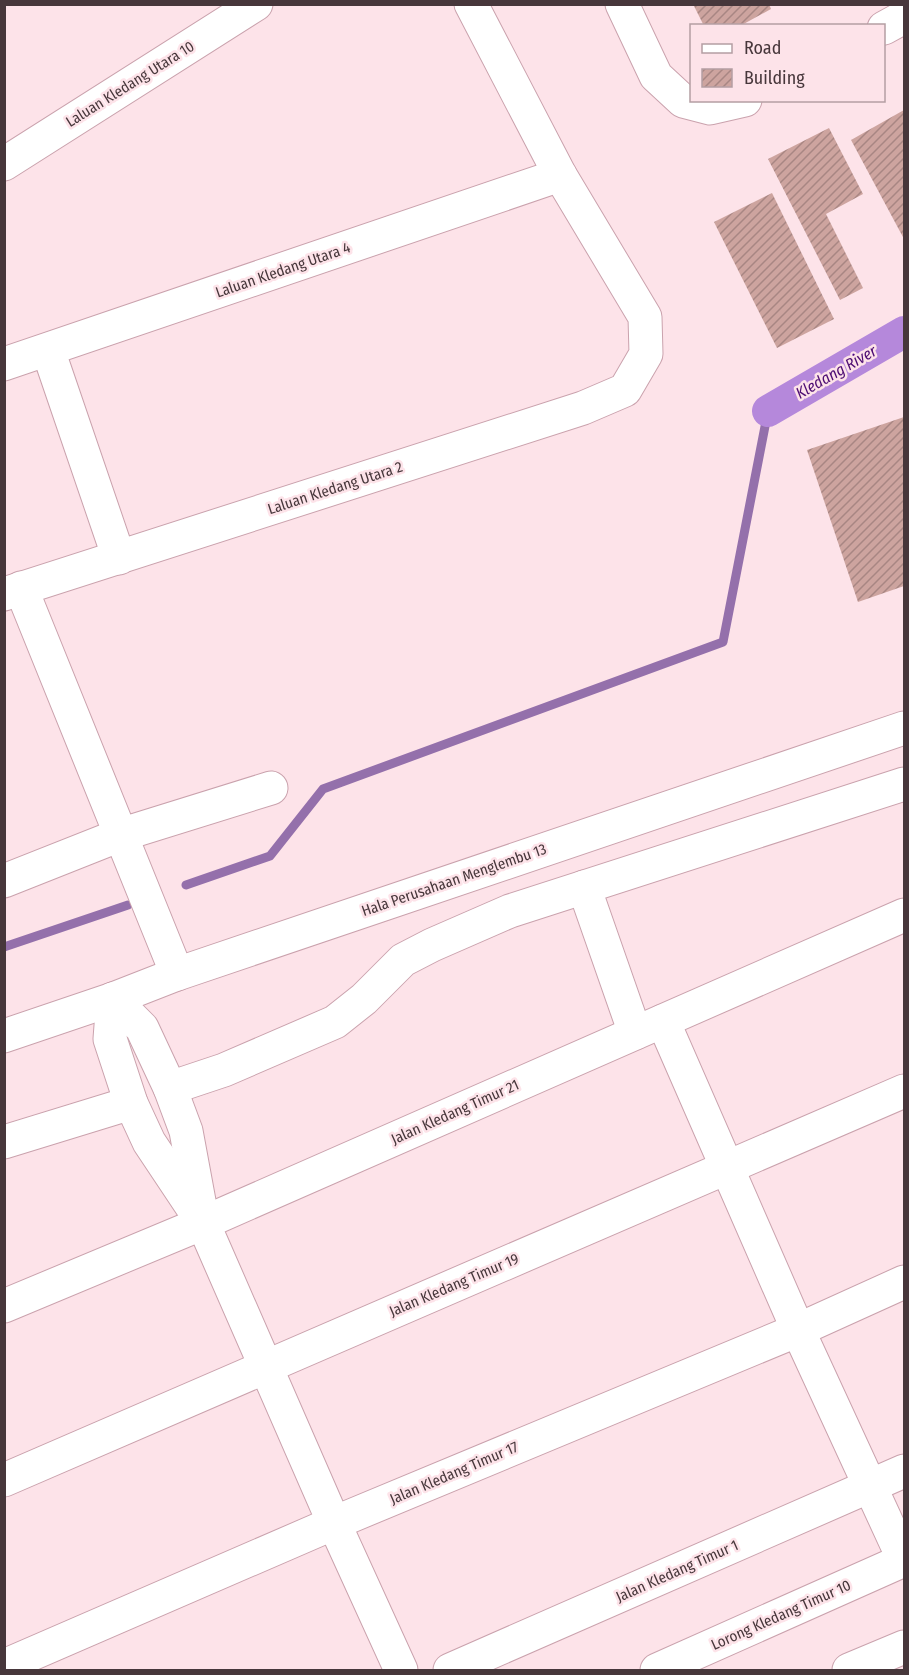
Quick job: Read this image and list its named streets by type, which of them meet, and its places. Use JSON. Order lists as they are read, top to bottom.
{
  "streets": {
    "street": [
      "Laluan Kledang Utara 10",
      "Laluan Kledang Utara 4",
      "Laluan Kledang Utara 2",
      "Hala Perusahaan Menglembu 13",
      "Jalan Kledang Timur 21",
      "Jalan Kledang Timur 19",
      "Jalan Kledang Timur 17",
      "Jalan Kledang Timur 1",
      "Lorong Kledang Timur 10"
    ]
  },
  "crossings": [
    ["Laluan Kledang Utara 4", "Laluan Kledang Utara 2"]
  ],
  "water": ["Kledang River"],
  "legend": ["Road", "Building"]
}
